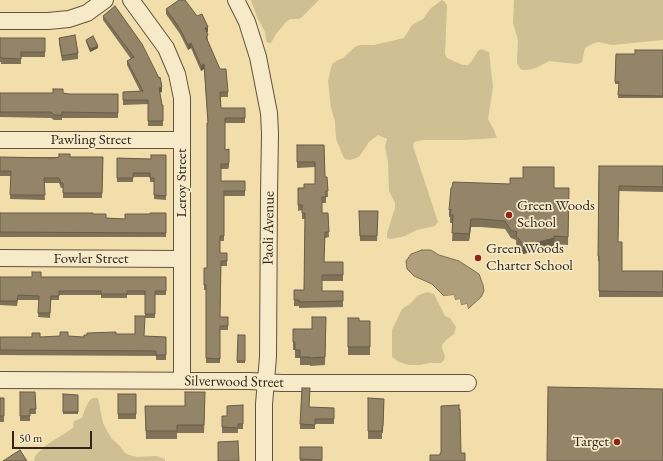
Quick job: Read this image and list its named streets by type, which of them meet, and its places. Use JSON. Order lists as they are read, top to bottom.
{
  "streets": {
    "street": [
      "Pawling Street",
      "Leroy Street",
      "Paoli Avenue",
      "Fowler Street",
      "Silverwood Street"
    ]
  },
  "crossings": [
    ["Pawling Street", "Leroy Street"],
    ["Leroy Street", "Fowler Street"],
    ["Leroy Street", "Silverwood Street"],
    ["Paoli Avenue", "Silverwood Street"]
  ],
  "places": ["Green Woods School", "Green Woods Charter School", "Target"],
  "scale_bar": "50 m"
}
